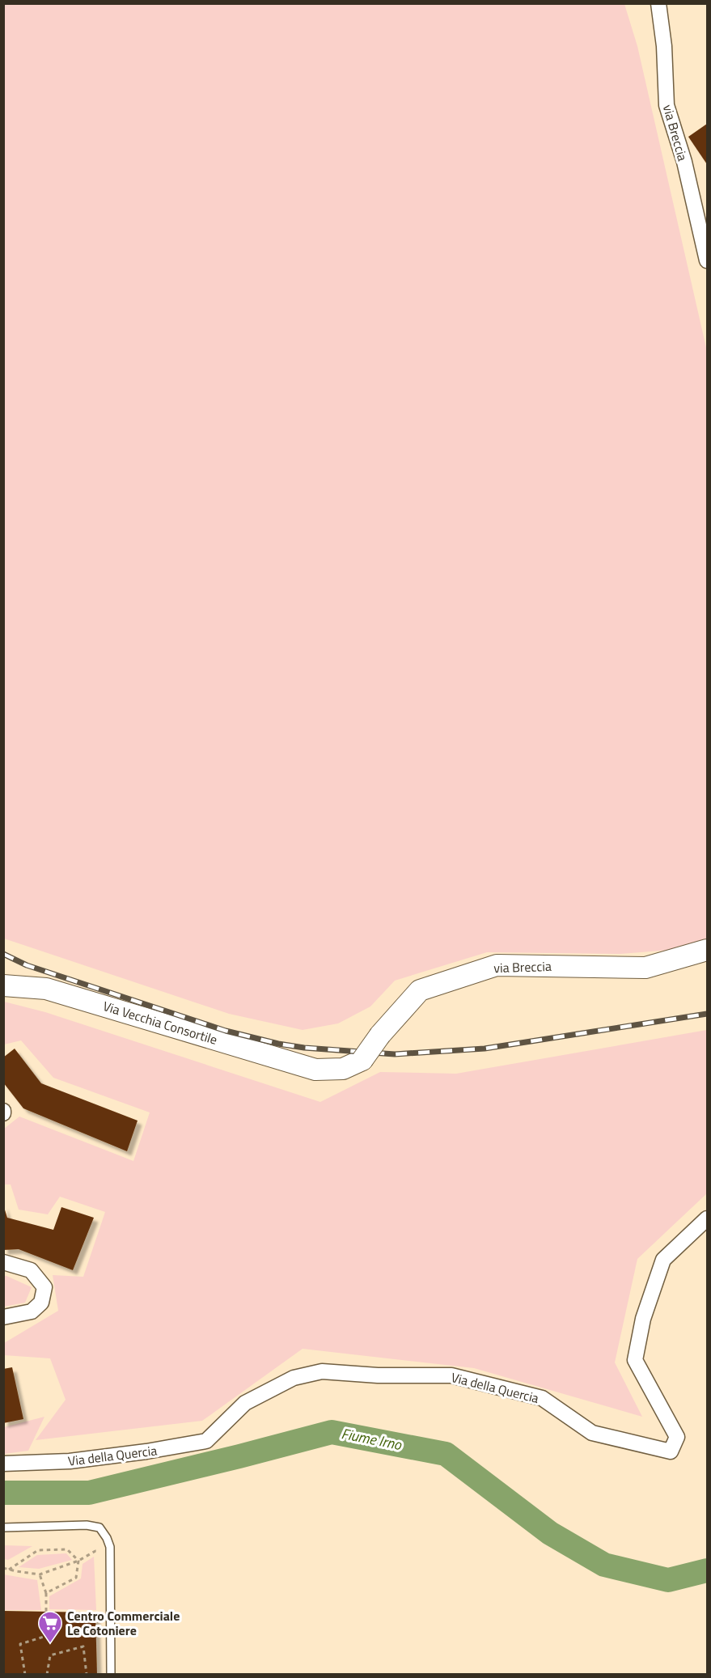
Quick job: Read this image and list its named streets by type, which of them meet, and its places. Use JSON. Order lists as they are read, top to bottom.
{
  "streets": {
    "street": ["via Breccia", "Via Vecchia Consortile", "Via della Quercia"]
  },
  "crossings": [
    ["via Breccia", "Via Vecchia Consortile"]
  ],
  "water": ["Fiume Irno"],
  "places": {
    "supermarket": ["Centro Commerciale Le Cotoniere"]
  }
}
